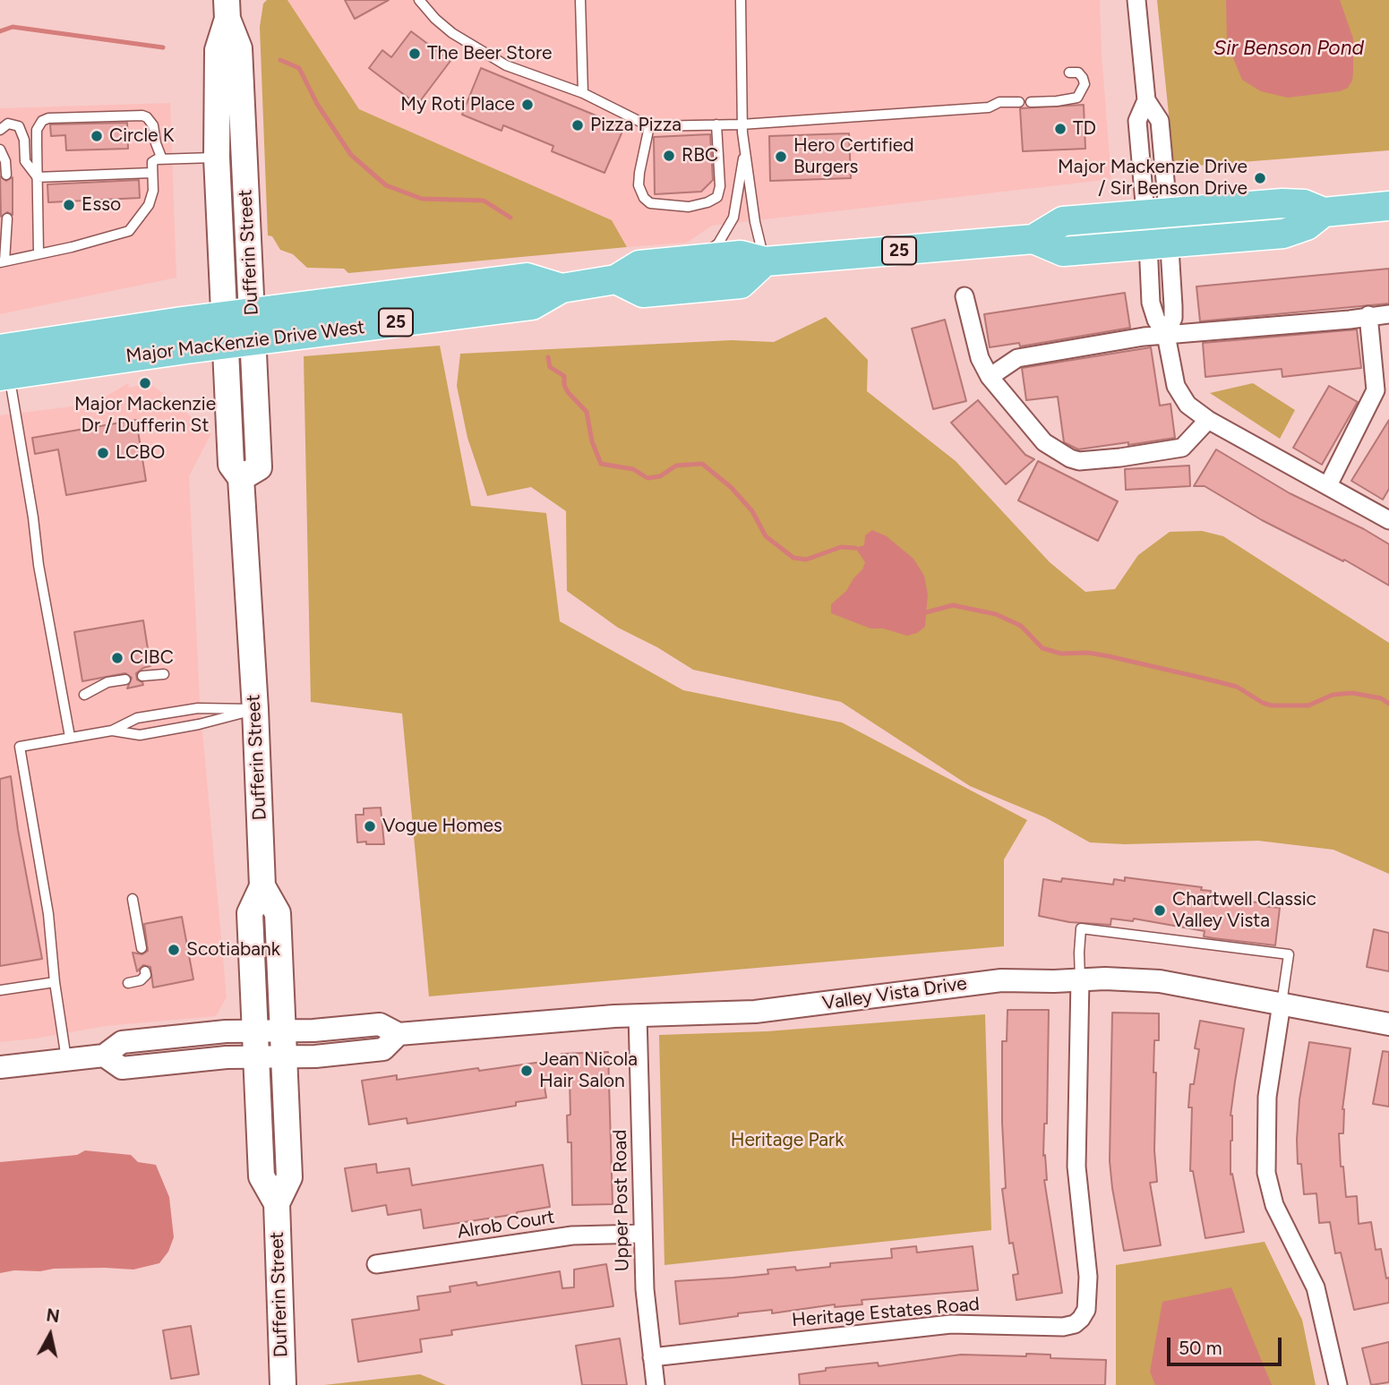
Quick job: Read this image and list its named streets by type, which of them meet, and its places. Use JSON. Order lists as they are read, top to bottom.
{
  "streets": {
    "main road": ["25", "Dufferin Street", "Major MacKenzie Drive West"],
    "street": [
      "Valley Vista Drive",
      "Upper Post Road",
      "Alrob Court",
      "Heritage Estates Road"
    ]
  },
  "crossings": [
    ["Dufferin Street", "Major MacKenzie Drive West"],
    ["Dufferin Street", "Valley Vista Drive"],
    ["Valley Vista Drive", "Upper Post Road"],
    ["Valley Vista Drive", "Heritage Estates Road"],
    ["Upper Post Road", "Alrob Court"],
    ["Upper Post Road", "Heritage Estates Road"]
  ],
  "water": ["Sir Benson Pond"],
  "parks": ["Heritage Park"],
  "places": [
    "The Beer Store",
    "My Roti Place",
    "Pizza Pizza",
    "TD",
    "Circle K",
    "RBC",
    "Hero Certified Burgers",
    "Major Mackenzie Drive / Sir Benson Drive",
    "Esso",
    "Major Mackenzie Dr / Dufferin St",
    "LCBO",
    "CIBC",
    "Vogue Homes",
    "Chartwell Classic Valley Vista",
    "Scotiabank",
    "Jean Nicola Hair Salon"
  ],
  "scale_bar": "50 m",
  "north": "top"
}
